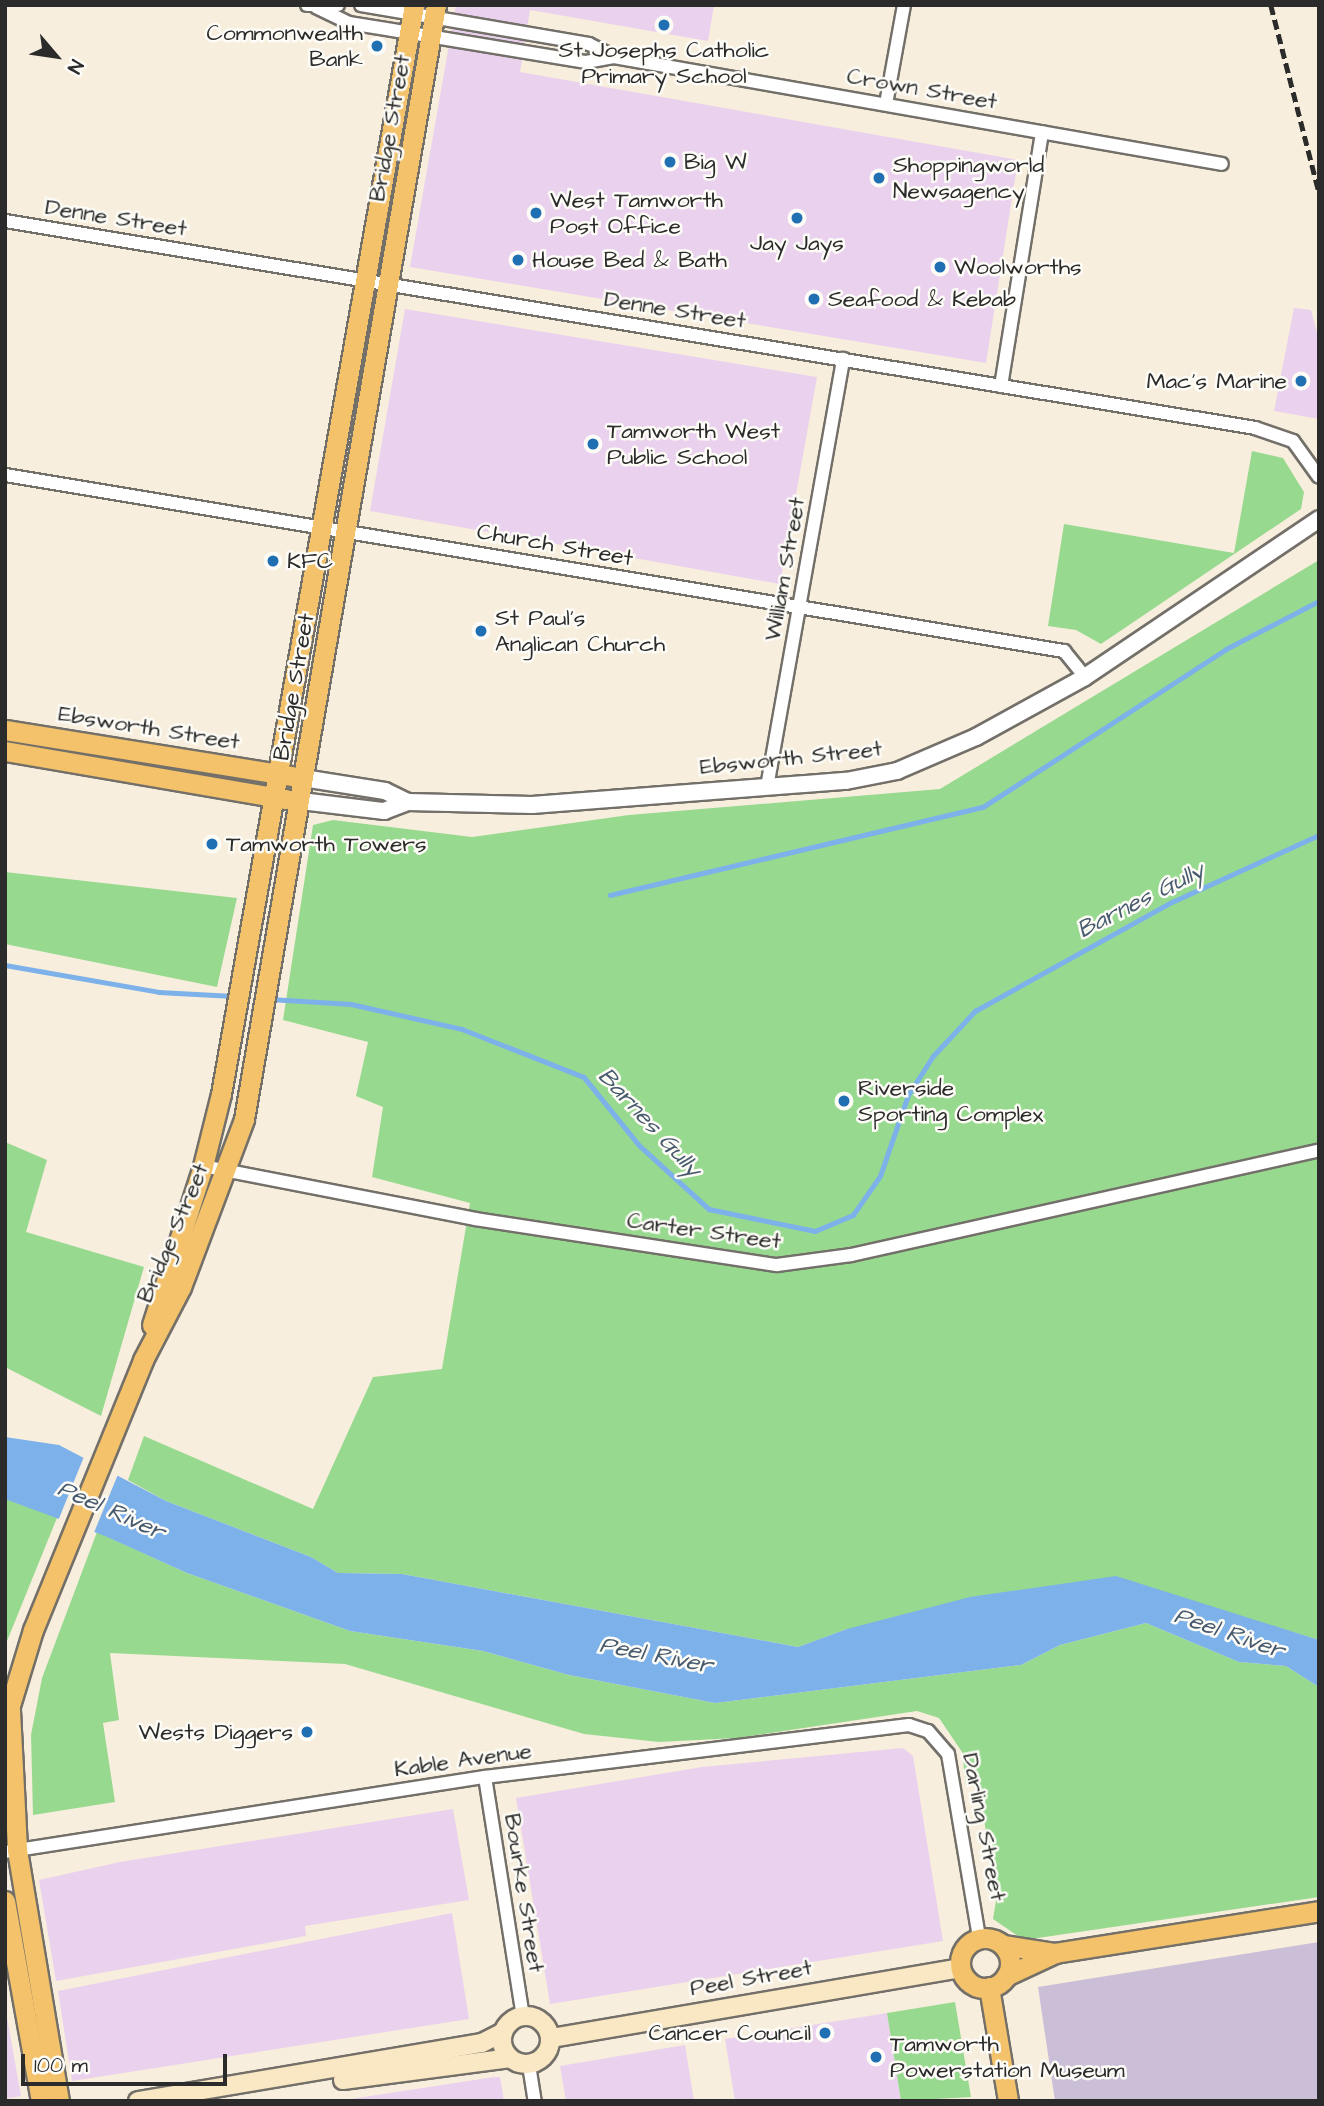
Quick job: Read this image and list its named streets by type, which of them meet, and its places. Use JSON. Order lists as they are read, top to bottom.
{
  "streets": {
    "main road": ["Bridge Street", "Ebsworth Street", "Peel Street"],
    "street": [
      "Crown Street",
      "Denne Street",
      "Church Street",
      "William Street",
      "Carter Street",
      "Kable Avenue",
      "Darling Street",
      "Bourke Street"
    ]
  },
  "crossings": [
    ["Crown Street", "Bridge Street"],
    ["Bridge Street", "Denne Street"],
    ["Bridge Street", "Church Street"],
    ["Bridge Street", "Ebsworth Street"],
    ["Bridge Street", "Carter Street"],
    ["Bridge Street", "Kable Avenue"],
    ["Denne Street", "William Street"],
    ["Church Street", "William Street"],
    ["Church Street", "Ebsworth Street"],
    ["William Street", "Ebsworth Street"],
    ["Kable Avenue", "Darling Street"],
    ["Kable Avenue", "Bourke Street"],
    ["Darling Street", "Peel Street"],
    ["Bourke Street", "Peel Street"]
  ],
  "water": ["Barnes Gully", "Peel River"],
  "places": [
    "St Josephs Catholic Primary School",
    "Commonwealth Bank",
    "Big W",
    "Shoppingworld Newsagency",
    "West Tamworth Post Office",
    "Jay Jays",
    "House Bed & Bath",
    "Woolworths",
    "Seafood & Kebab",
    "Mac's Marine",
    "Tamworth West Public School",
    "KFC",
    "St Paul's Anglican Church",
    "Tamworth Towers",
    "Riverside Sporting Complex",
    "Wests Diggers",
    "Cancer Council",
    "Tamworth Powerstation Museum"
  ],
  "scale_bar": "100 m",
  "north": "bottom right"
}
